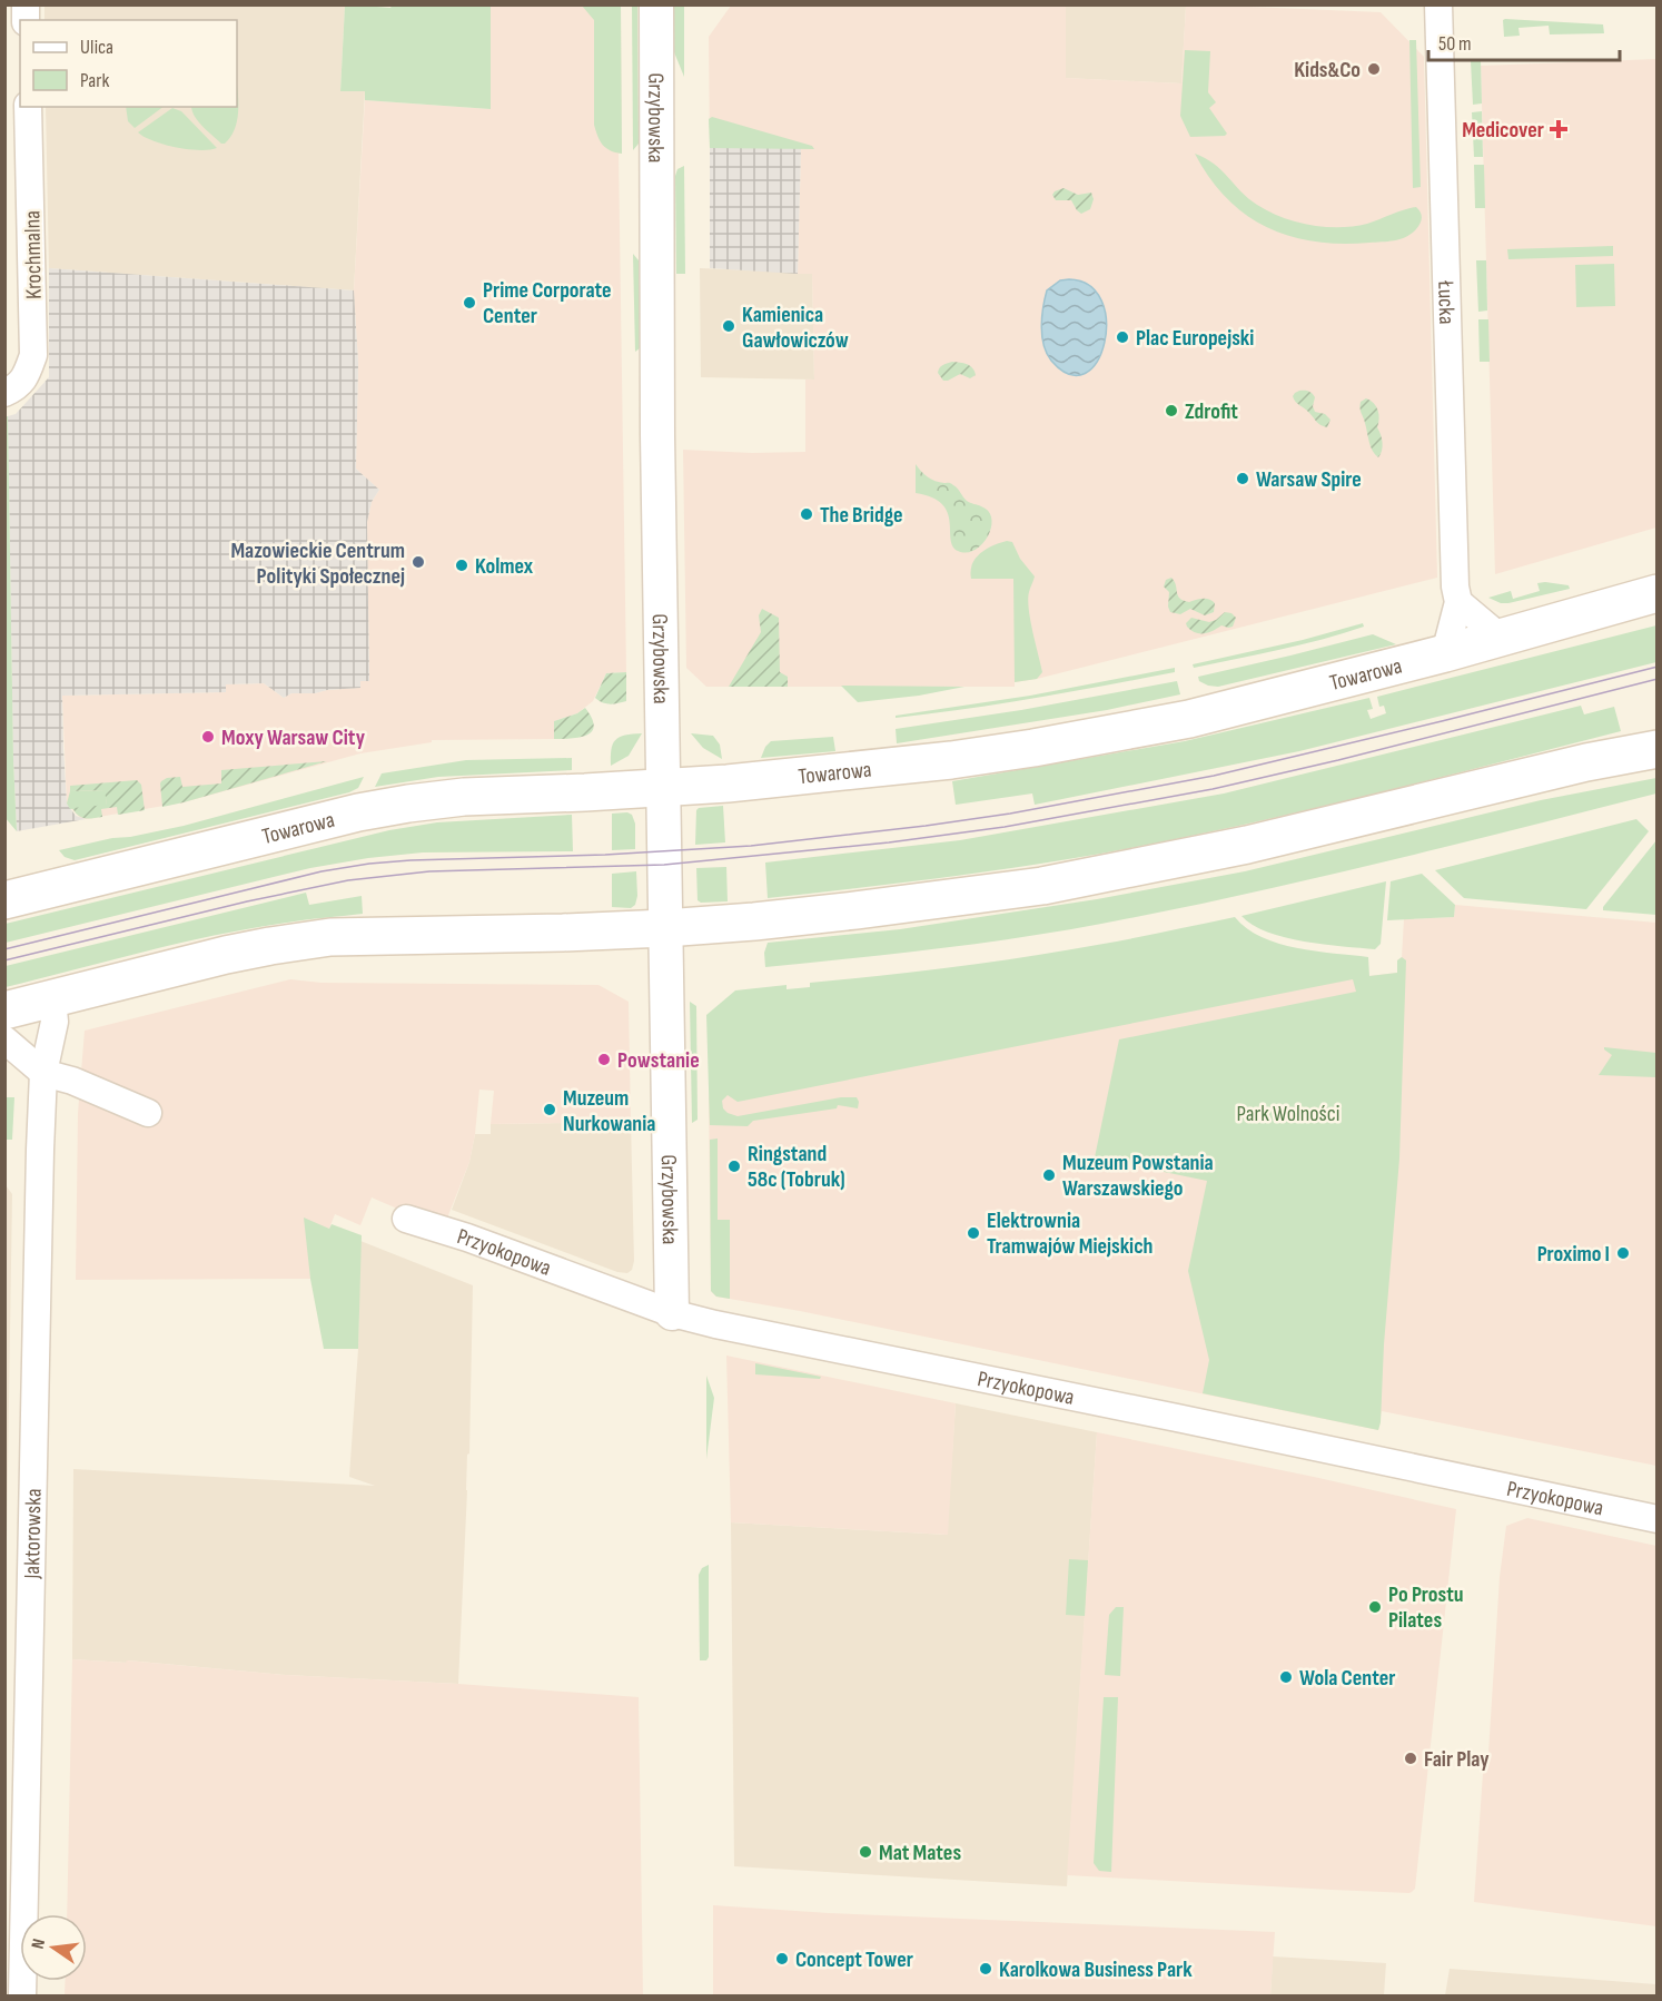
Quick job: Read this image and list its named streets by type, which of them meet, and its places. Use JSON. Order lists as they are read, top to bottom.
{
  "streets": {
    "main road": ["Towarowa"],
    "street": [
      "Grzybowska",
      "Krochmalna",
      "Łucka",
      "Przyokopowa",
      "Jaktorowska"
    ]
  },
  "crossings": [
    ["Grzybowska", "Towarowa"],
    ["Grzybowska", "Przyokopowa"],
    ["Łucka", "Towarowa"]
  ],
  "parks": ["Park Wolności"],
  "places": {
    "other": [
      "Kids&Co",
      "Prime Corporate Center",
      "Kamienica Gawłowiczów",
      "Plac Europejski",
      "Zdrofit",
      "Warsaw Spire",
      "The Bridge",
      "Mazowieckie Centrum Polityki Społecznej",
      "Kolmex",
      "Moxy Warsaw City",
      "Powstanie",
      "Muzeum Nurkowania",
      "Ringstand 58c (Tobruk)",
      "Muzeum Powstania Warszawskiego",
      "Elektrownia Tramwajów Miejskich",
      "Proximo I",
      "Po Prostu Pilates",
      "Wola Center",
      "Fair Play",
      "Mat Mates",
      "Concept Tower",
      "Karolkowa Business Park"
    ],
    "health": ["Medicover"]
  },
  "legend": ["Ulica", "Park"],
  "scale_bar": "50 m",
  "north": "left"
}
